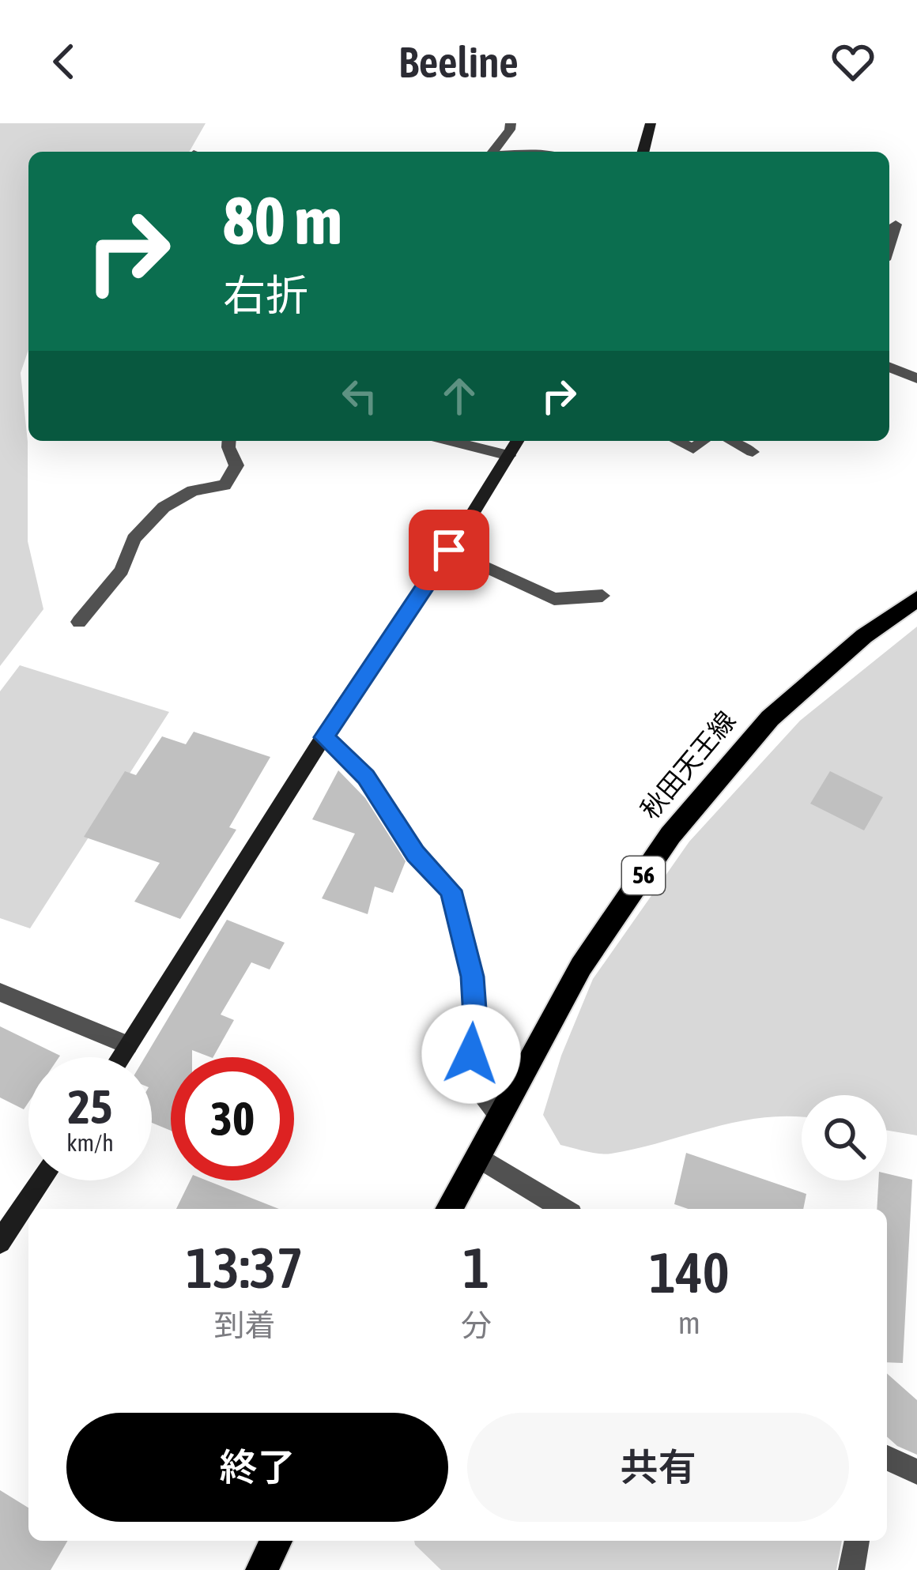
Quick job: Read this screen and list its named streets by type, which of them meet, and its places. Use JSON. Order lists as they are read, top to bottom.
{
  "streets": {
    "main road": ["秋田天王線", "56"]
  },
  "page": {
    "header": "Beeline",
    "turn": ["80 m", "右折"],
    "speed": "25 km/h",
    "limit": "30",
    "eta": [
      "13:37",
      "到着",
      "1",
      "分",
      "140",
      "m"
    ],
    "buttons": ["終了", "共有"]
  }
}
